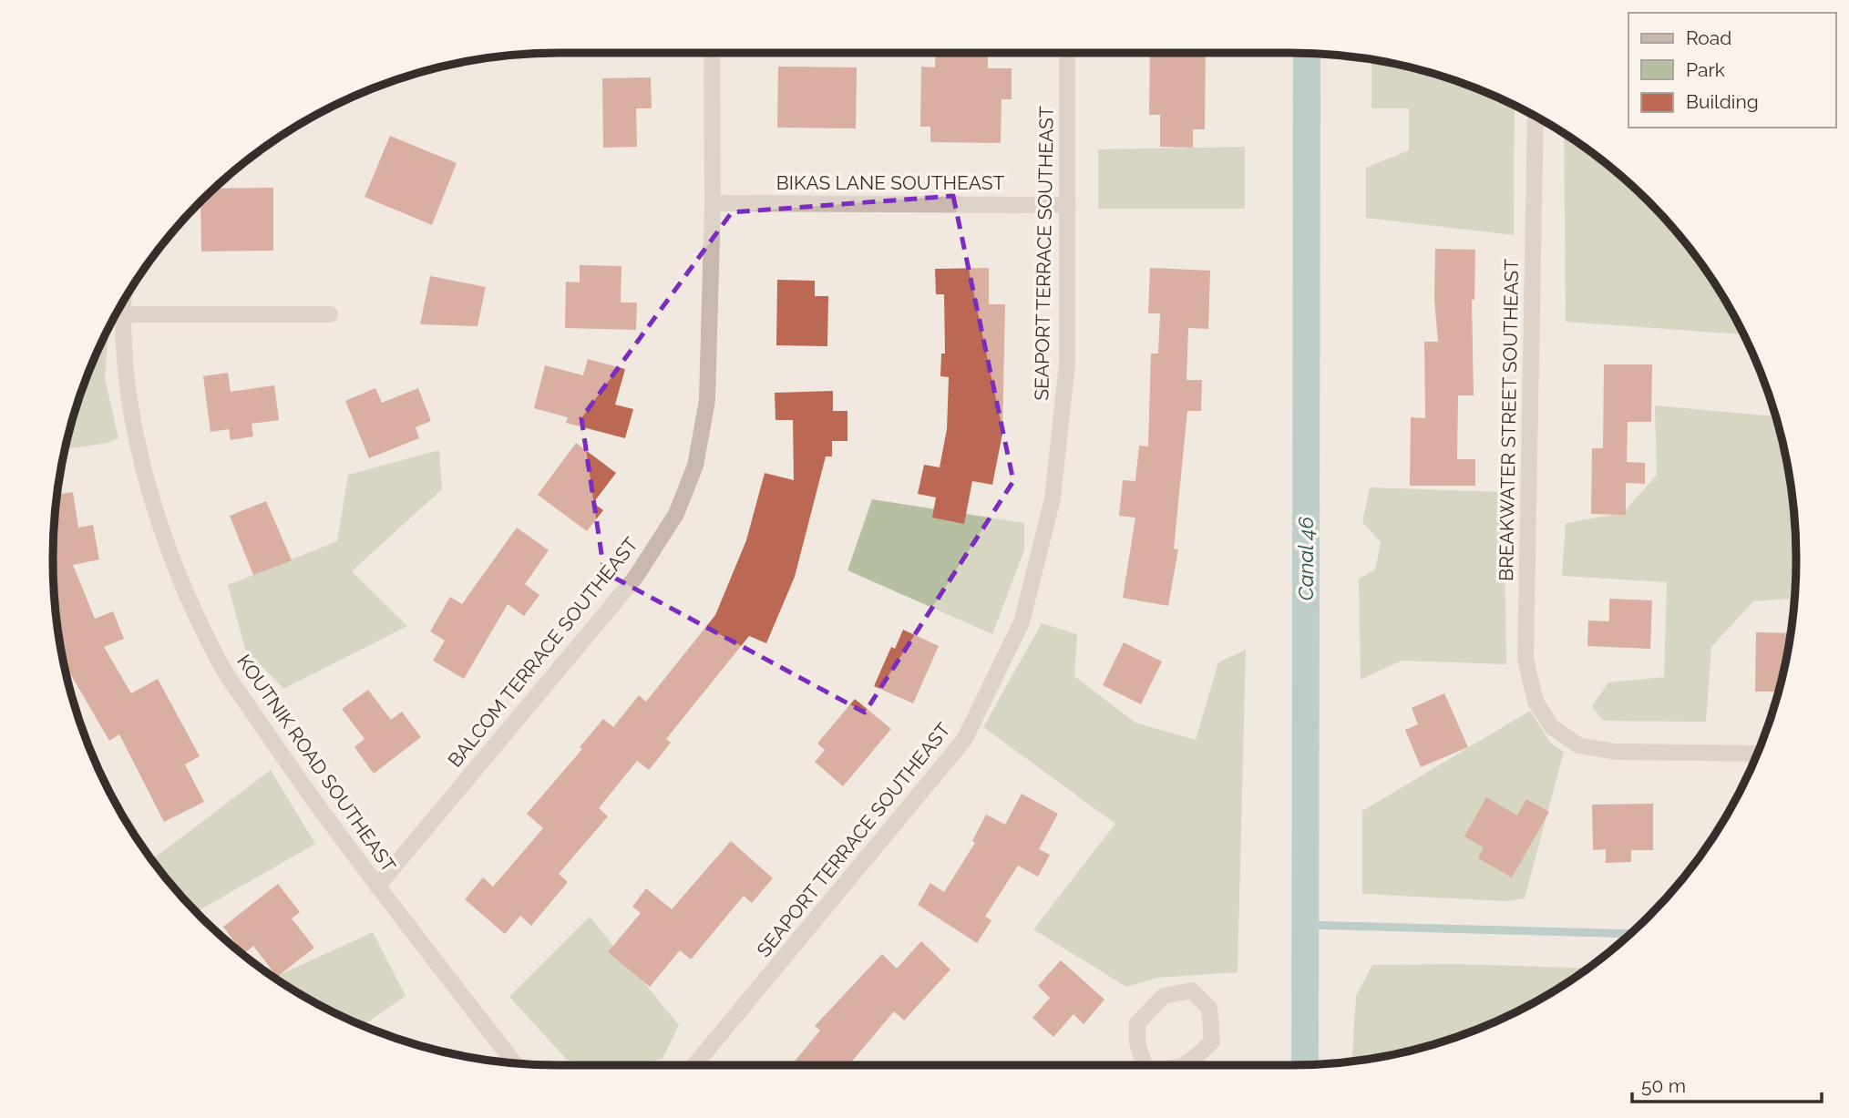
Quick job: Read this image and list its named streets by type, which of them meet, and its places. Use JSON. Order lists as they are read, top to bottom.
{
  "streets": {
    "street": [
      "BIKAS LANE SOUTHEAST",
      "SEAPORT TERRACE SOUTHEAST",
      "BREAKWATER STREET SOUTHEAST",
      "BALCOM TERRACE SOUTHEAST",
      "KOUTNIK ROAD SOUTHEAST"
    ]
  },
  "crossings": [
    ["BIKAS LANE SOUTHEAST", "SEAPORT TERRACE SOUTHEAST"],
    ["BIKAS LANE SOUTHEAST", "BALCOM TERRACE SOUTHEAST"],
    ["BALCOM TERRACE SOUTHEAST", "KOUTNIK ROAD SOUTHEAST"]
  ],
  "water": ["Canal 46"],
  "legend": ["Road", "Park", "Building"],
  "scale_bar": "50 m"
}
